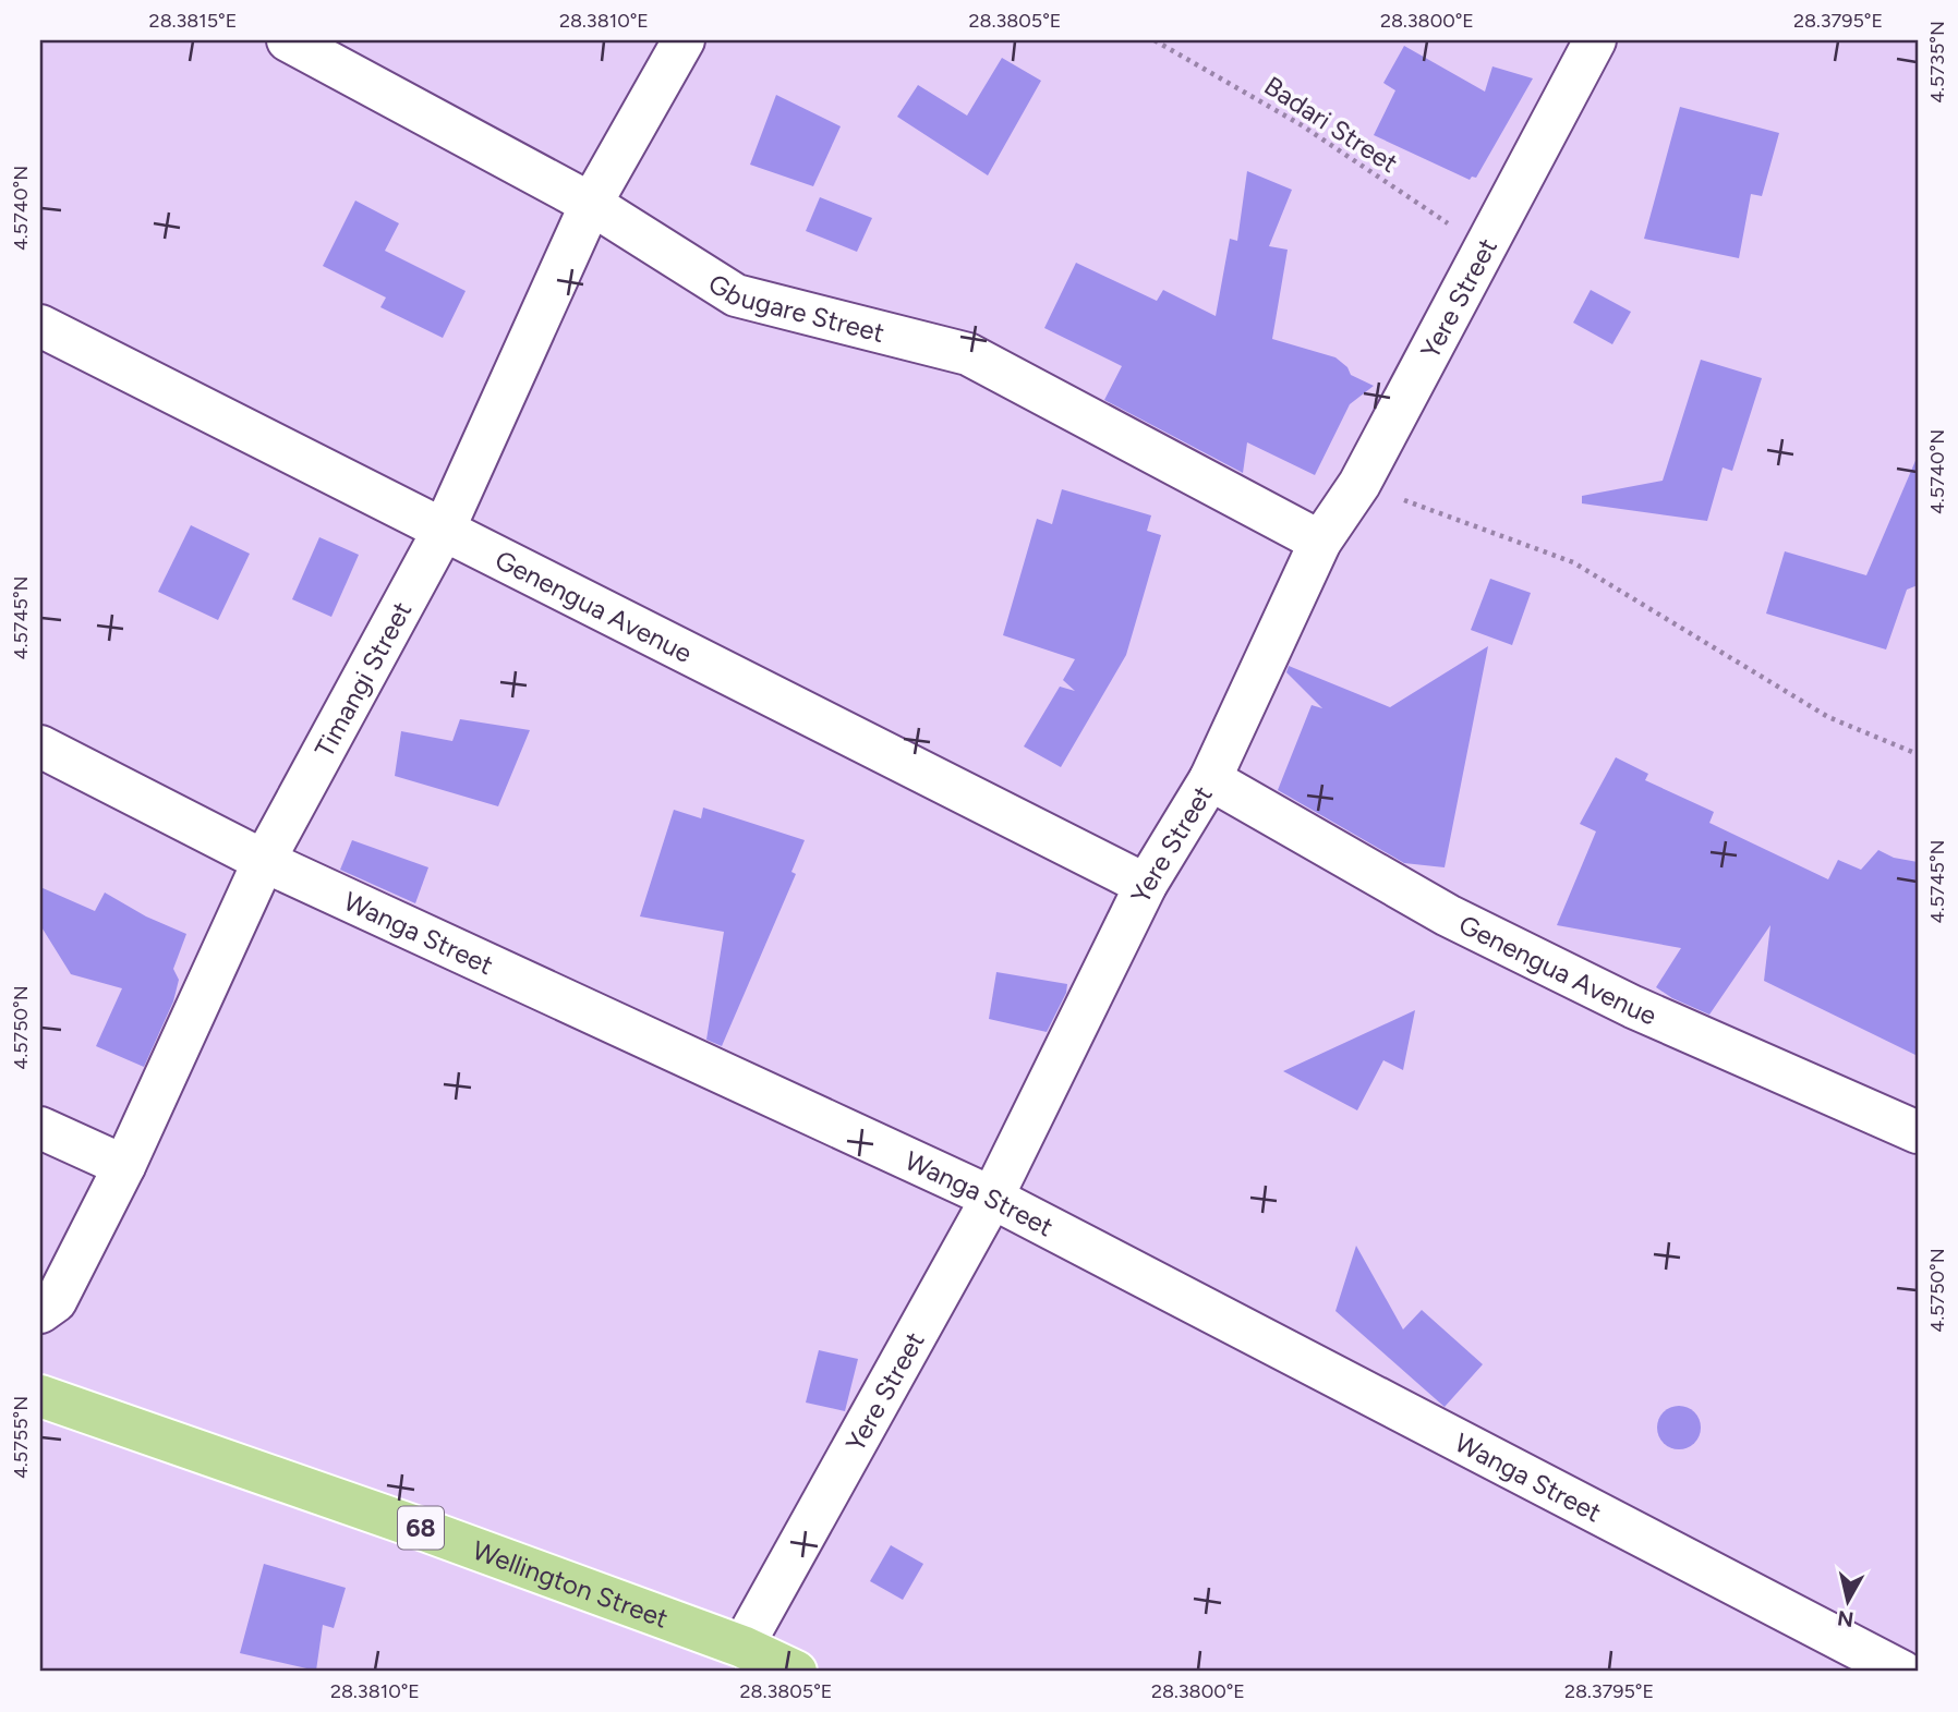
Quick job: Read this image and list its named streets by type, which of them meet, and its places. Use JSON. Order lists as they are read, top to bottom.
{
  "streets": {
    "main road": ["68", "Wellington Street"],
    "street": [
      "Yere Street",
      "Gbugare Street",
      "Genengua Avenue",
      "Timangi Street",
      "Wanga Street"
    ],
    "path": ["Badari Street"]
  },
  "crossings": [
    ["Badari Street", "Yere Street"],
    ["Yere Street", "Gbugare Street"],
    ["Yere Street", "Genengua Avenue"],
    ["Yere Street", "Wanga Street"],
    ["Yere Street", "Wellington Street"],
    ["Gbugare Street", "Timangi Street"],
    ["Genengua Avenue", "Timangi Street"],
    ["Timangi Street", "Wanga Street"]
  ],
  "north": "bottom",
  "coordinates": [
    "28.3815°E",
    "28.3810°E",
    "28.3805°E",
    "28.3800°E",
    "28.3795°E",
    "4.5735°N",
    "4.5740°N",
    "4.5745°N",
    "4.5750°N",
    "4.5755°N"
  ]
}
